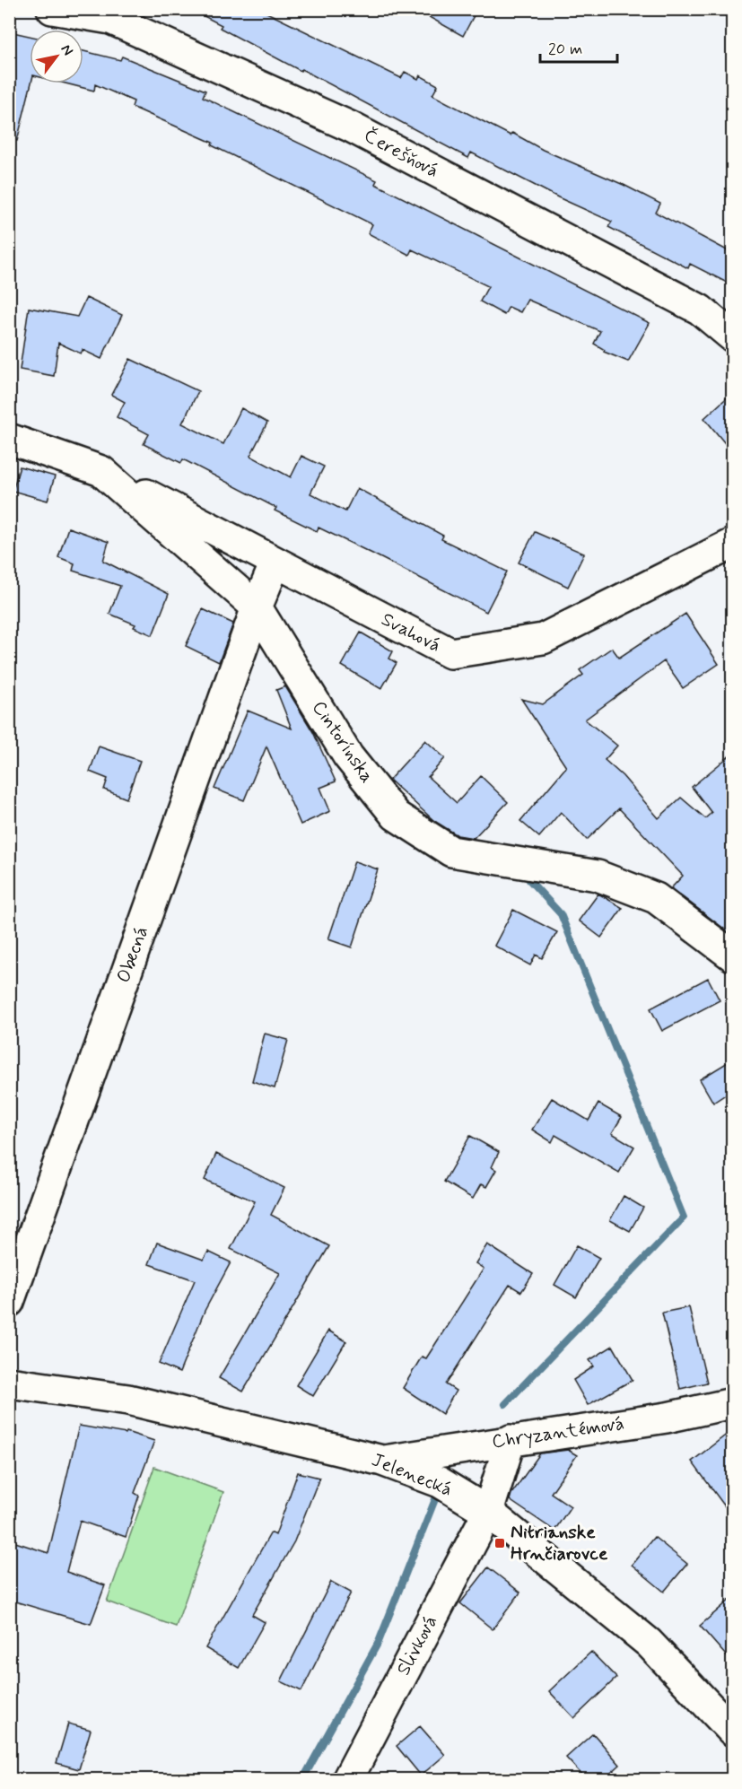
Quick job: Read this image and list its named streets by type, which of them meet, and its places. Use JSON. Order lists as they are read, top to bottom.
{
  "streets": {
    "street": [
      "Čerešňová",
      "Svahová",
      "Cintorínska",
      "Obecná",
      "Chryzantémová",
      "Jelenecká",
      "Slivková"
    ]
  },
  "crossings": [
    ["Svahová", "Cintorínska"],
    ["Svahová", "Obecná"],
    ["Cintorínska", "Obecná"],
    ["Chryzantémová", "Jelenecká"],
    ["Chryzantémová", "Slivková"],
    ["Jelenecká", "Slivková"]
  ],
  "places": {
    "transit": ["Nitrianske Hrnčiarovce"]
  },
  "scale_bar": "20 m",
  "north": "top right"
}
